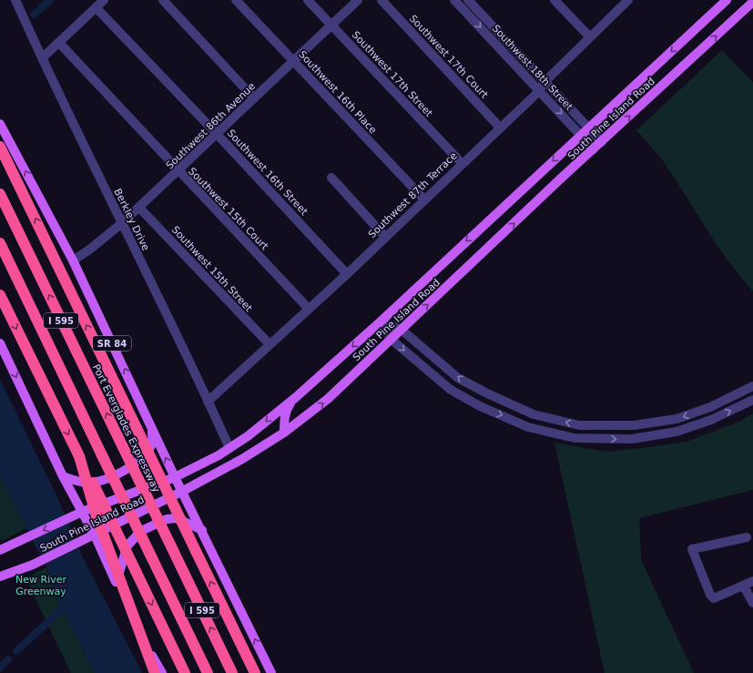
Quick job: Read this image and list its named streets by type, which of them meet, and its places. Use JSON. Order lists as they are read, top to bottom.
{
  "streets": {
    "highway": ["I 595", "Port Everglades Expressway"],
    "main road": ["South Pine Island Road", "SR 84"],
    "street": [
      "Southwest 17th Court",
      "Southwest 18th Street",
      "Southwest 17th Street",
      "Southwest 16th Place",
      "Southwest 86th Avenue",
      "Southwest 16th Street",
      "Southwest 87th Terrace",
      "Southwest 15th Court",
      "Berkley Drive",
      "Southwest 15th Street"
    ]
  },
  "crossings": [
    ["Southwest 17th Court", "Southwest 87th Terrace"],
    ["Southwest 18th Street", "South Pine Island Road"],
    ["Southwest 18th Street", "Southwest 87th Terrace"],
    ["Southwest 17th Street", "Southwest 86th Avenue"],
    ["Southwest 17th Street", "Southwest 87th Terrace"],
    ["Southwest 16th Place", "Southwest 86th Avenue"],
    ["Southwest 16th Place", "Southwest 87th Terrace"],
    ["South Pine Island Road", "Berkley Drive"],
    ["South Pine Island Road", "SR 84"],
    ["Southwest 86th Avenue", "Southwest 16th Street"],
    ["Southwest 86th Avenue", "Southwest 15th Court"],
    ["Southwest 86th Avenue", "Berkley Drive"],
    ["Southwest 86th Avenue", "Southwest 15th Street"],
    ["Southwest 86th Avenue", "SR 84"],
    ["Southwest 16th Street", "Southwest 87th Terrace"],
    ["Southwest 87th Terrace", "Southwest 15th Court"],
    ["Southwest 87th Terrace", "Berkley Drive"],
    ["Southwest 87th Terrace", "Southwest 15th Street"]
  ],
  "parks": ["New River Greenway"]
}
